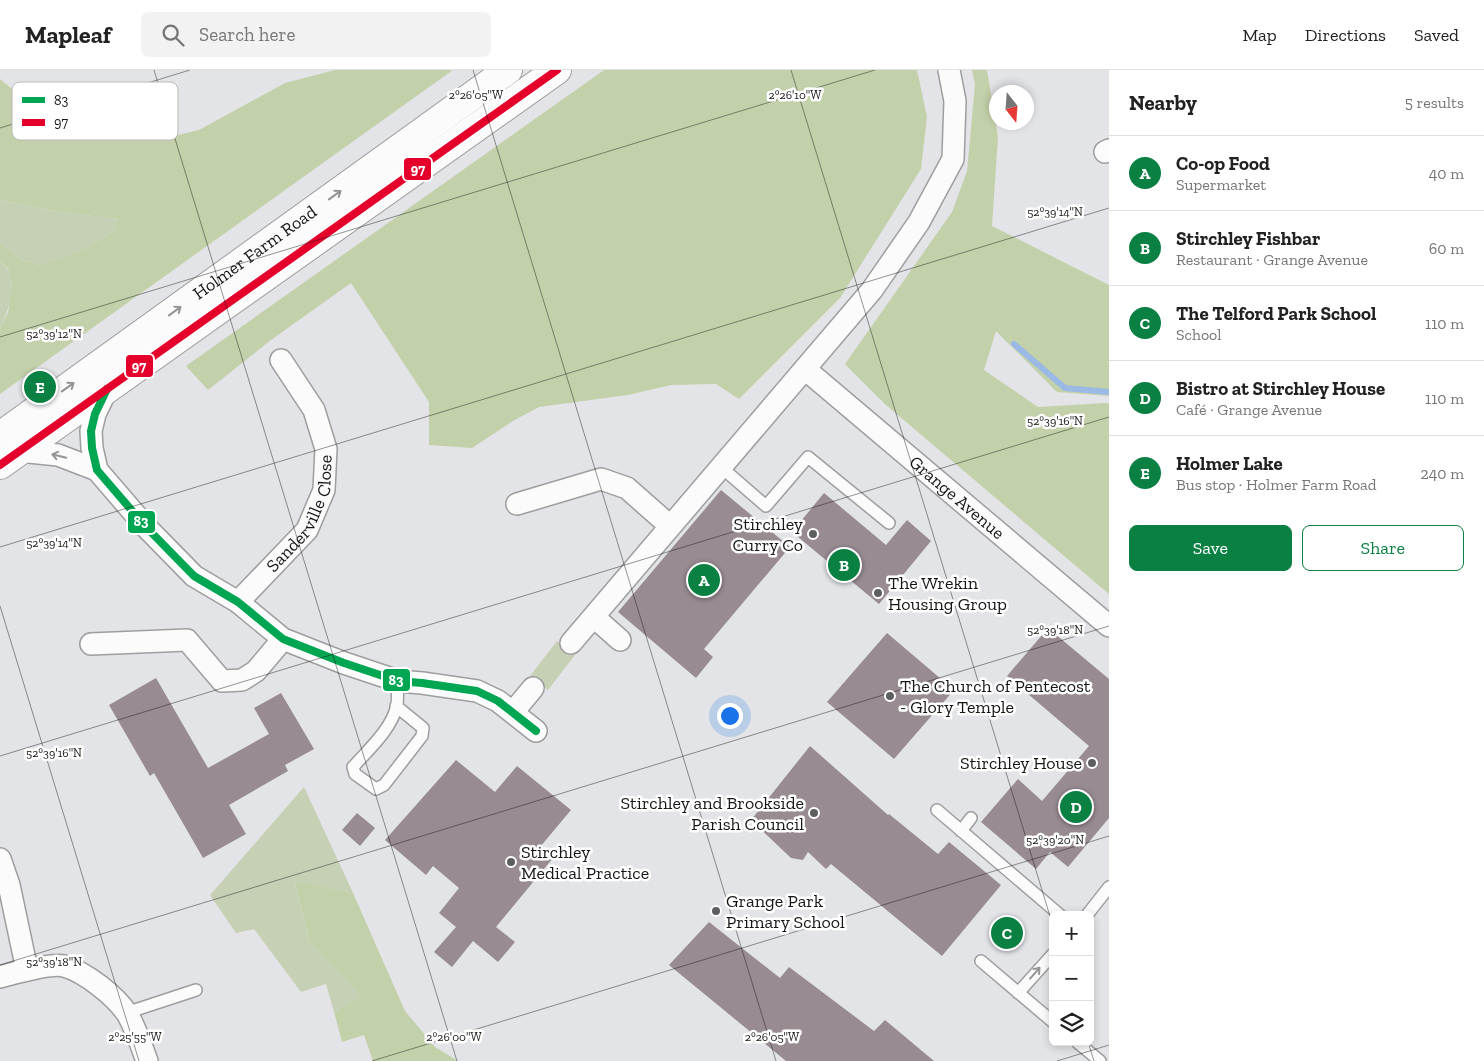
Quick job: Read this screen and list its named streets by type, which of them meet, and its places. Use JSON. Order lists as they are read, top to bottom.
{
  "streets": {
    "street": ["Holmer Farm Road", "Grange Avenue", "Sanderville Close"]
  },
  "places": [
    "Stirchley Curry Co",
    "The Wrekin Housing Group",
    "The Church of Pentecost - Glory Temple",
    "Stirchley House",
    "Stirchley and Brookside Parish Council",
    "Stirchley Medical Practice",
    "Grange Park Primary School"
  ],
  "lines": ["transit line 97", "transit line 83"],
  "legend": ["83", "97"],
  "north": "bottom",
  "page": {
    "header": "Mapleaf",
    "search": "Search here",
    "nav": ["Map", "Directions", "Saved"],
    "heading": ["Nearby", "5 results"],
    "list": [
      {
        "mark": "A",
        "name": "Co-op Food",
        "note": "Supermarket",
        "value": "40 m"
      },
      {
        "mark": "B",
        "name": "Stirchley Fishbar",
        "note": "Restaurant · Grange Avenue",
        "value": "60 m"
      },
      {
        "mark": "C",
        "name": "The Telford Park School",
        "note": "School",
        "value": "110 m"
      },
      {
        "mark": "D",
        "name": "Bistro at Stirchley House",
        "note": "Café · Grange Avenue",
        "value": "110 m"
      },
      {
        "mark": "E",
        "name": "Holmer Lake",
        "note": "Bus stop · Holmer Farm Road",
        "value": "240 m"
      }
    ],
    "pins": [
      "E",
      "B",
      "A",
      "D",
      "C"
    ],
    "buttons": ["Save", "Share"],
    "map_buttons": ["+", "−"]
  },
  "coordinates": [
    "2°26'05\"W",
    "2°26'10\"W",
    "52°39'14\"N",
    "52°39'12\"N",
    "52°39'16\"N",
    "52°39'18\"N",
    "52°39'20\"N",
    "2°25'55\"W",
    "2°26'00\"W"
  ]
}
